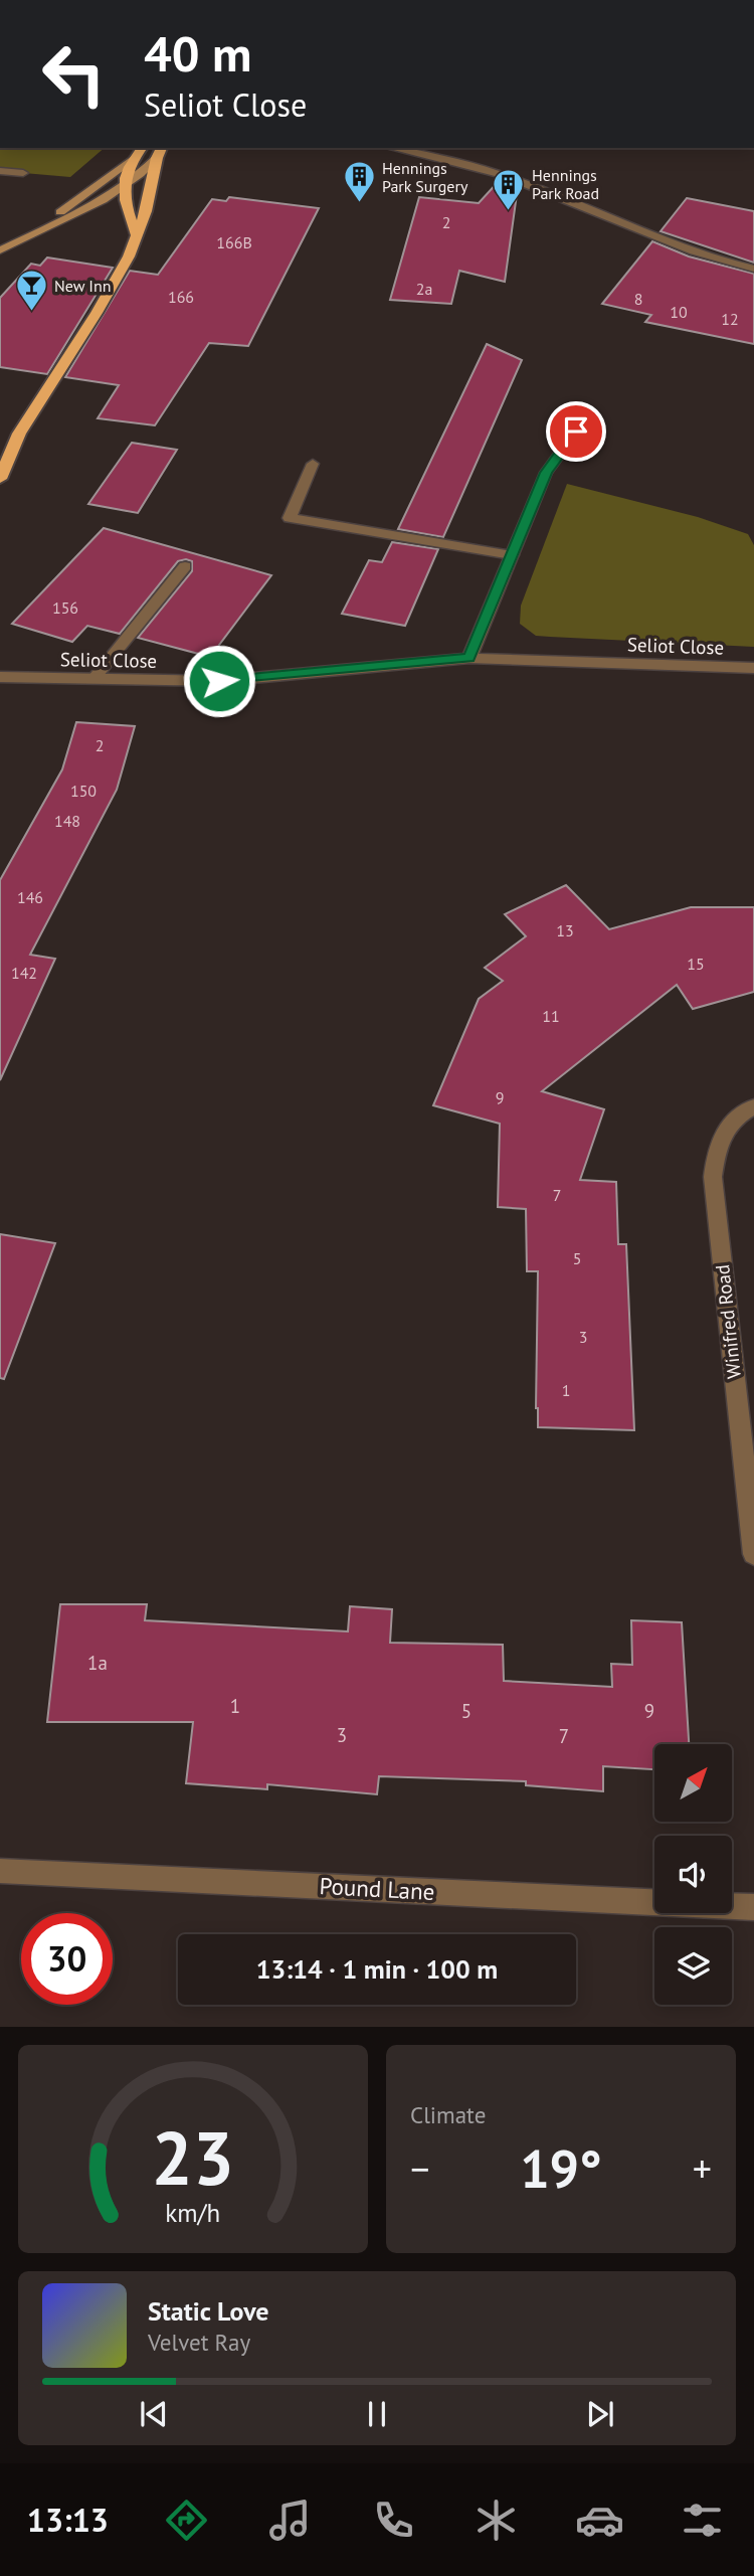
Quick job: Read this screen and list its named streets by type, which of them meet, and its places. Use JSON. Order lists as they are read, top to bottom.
{
  "streets": {
    "street": ["Seliot Close", "Winifred Road", "Pound Lane"]
  },
  "places": {
    "building": ["Hennings Park Surgery", "Hennings Park Road"],
    "bar": ["New Inn"]
  },
  "house_numbers": [
    "2",
    "166B",
    "2a",
    "166",
    "8",
    "10",
    "12",
    "156",
    "2",
    "150",
    "148",
    "146",
    "13",
    "15",
    "142",
    "11",
    "9",
    "7",
    "5",
    "3",
    "1",
    "1a",
    "1",
    "5",
    "9",
    "3",
    "7"
  ],
  "north": "top right",
  "page": {
    "turn": ["40 m", "Seliot Close"],
    "limit": "30",
    "trip": "13:14 · 1 min · 100 m",
    "tile": "Climate",
    "heat": ["−", "19°", "+"],
    "song": ["Static Love", "Velvet Ray"],
    "tabs": "13:13",
    "gauge": ["23", "km/h"]
  }
}
